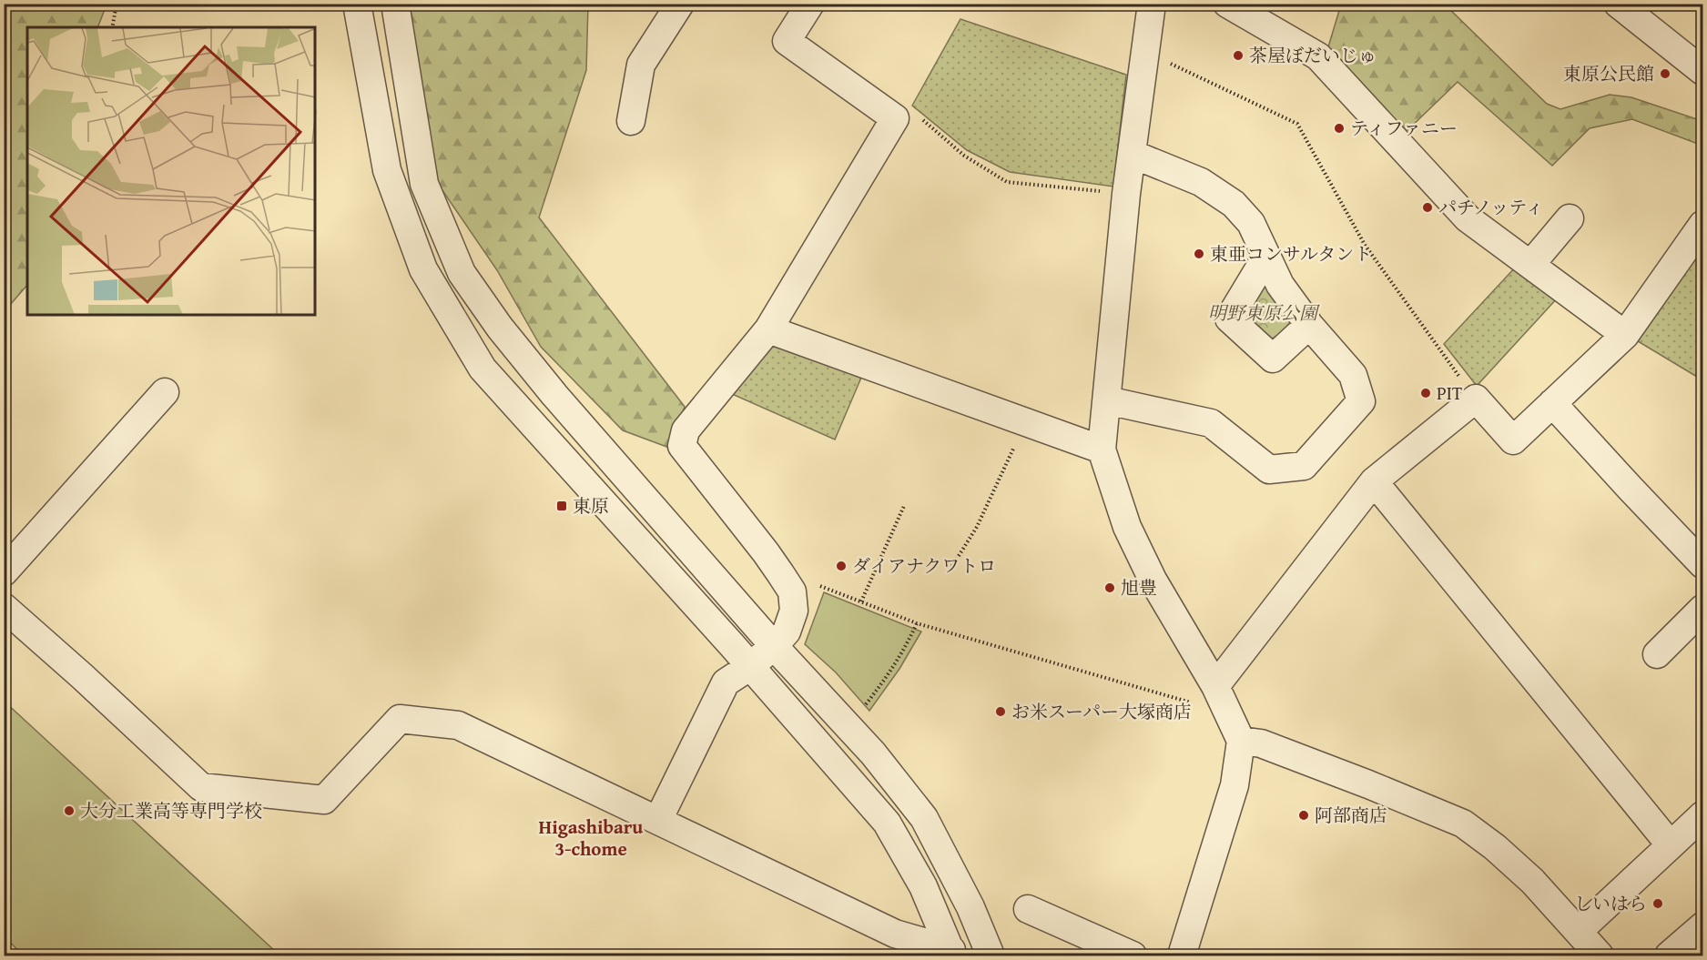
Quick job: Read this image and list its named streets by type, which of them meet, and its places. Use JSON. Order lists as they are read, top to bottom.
{
  "districts": ["Higashibaru 3-chome"],
  "parks": ["明野東原公園"],
  "places": {
    "other": [
      "茶屋ぼだいじゅ",
      "東原公民館",
      "ティファニー",
      "パチノッティ",
      "東亜コンサルタント",
      "PIT",
      "ダイアナクワトロ",
      "旭豊",
      "お米スーパー大塚商店",
      "大分工業高等専門学校",
      "阿部商店",
      "しいはら"
    ],
    "transit": ["東原"]
  }
}
